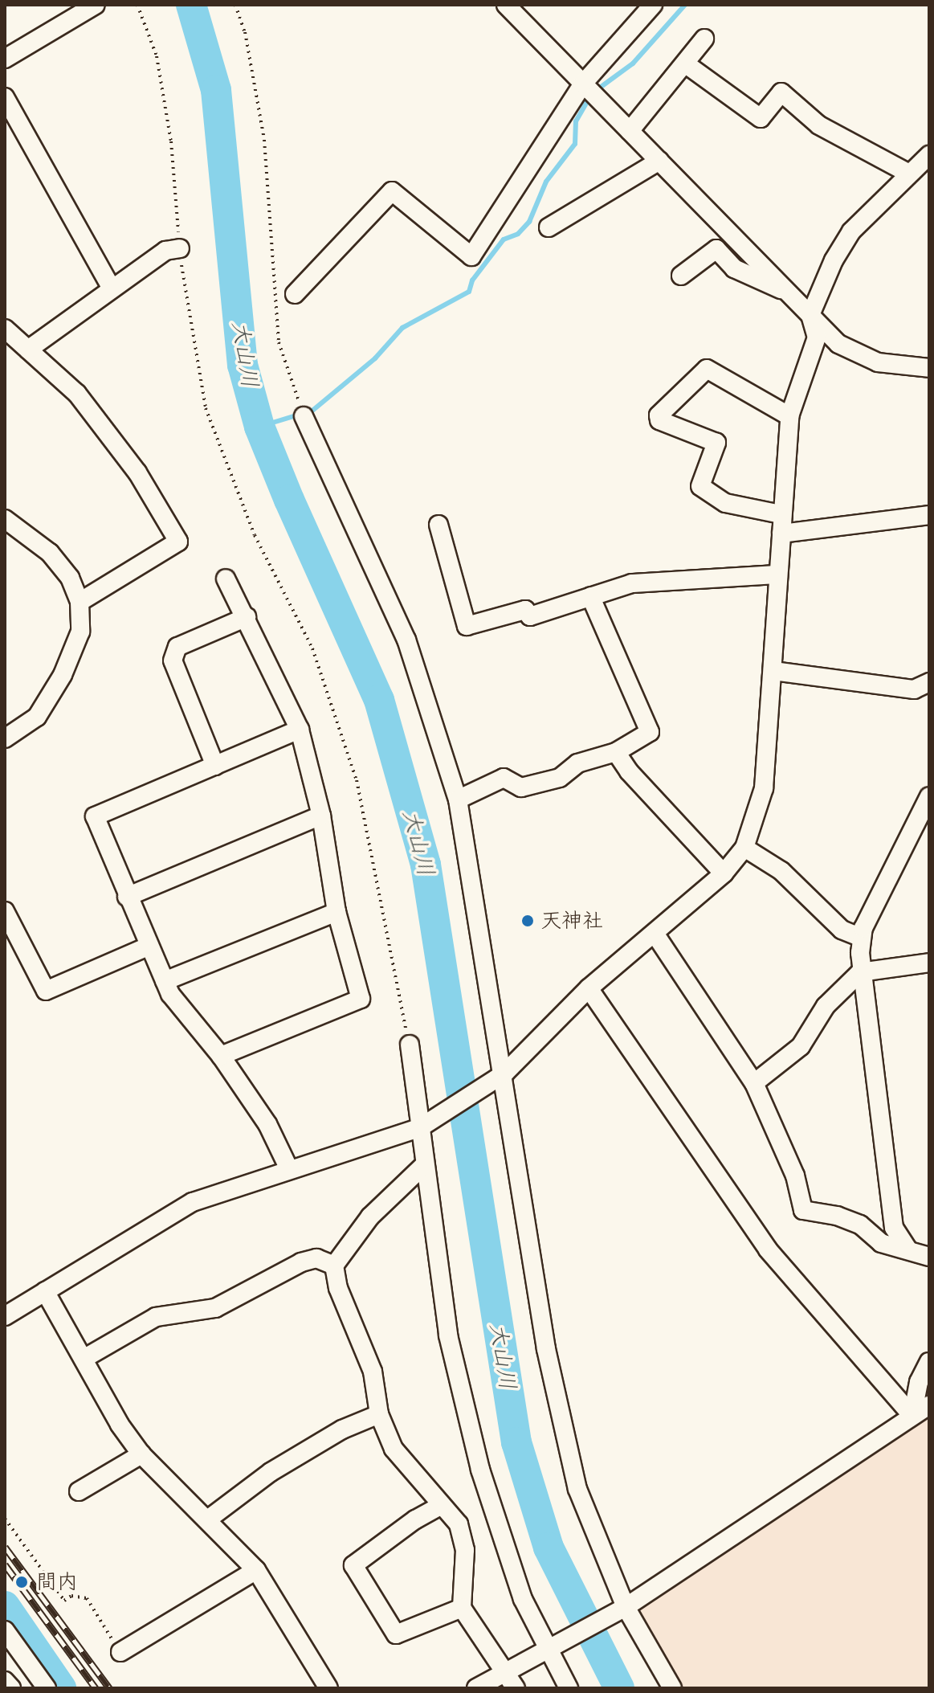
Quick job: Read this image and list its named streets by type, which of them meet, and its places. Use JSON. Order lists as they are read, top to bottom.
{
  "water": ["大山川"],
  "places": ["天神社", "間内"]
}
